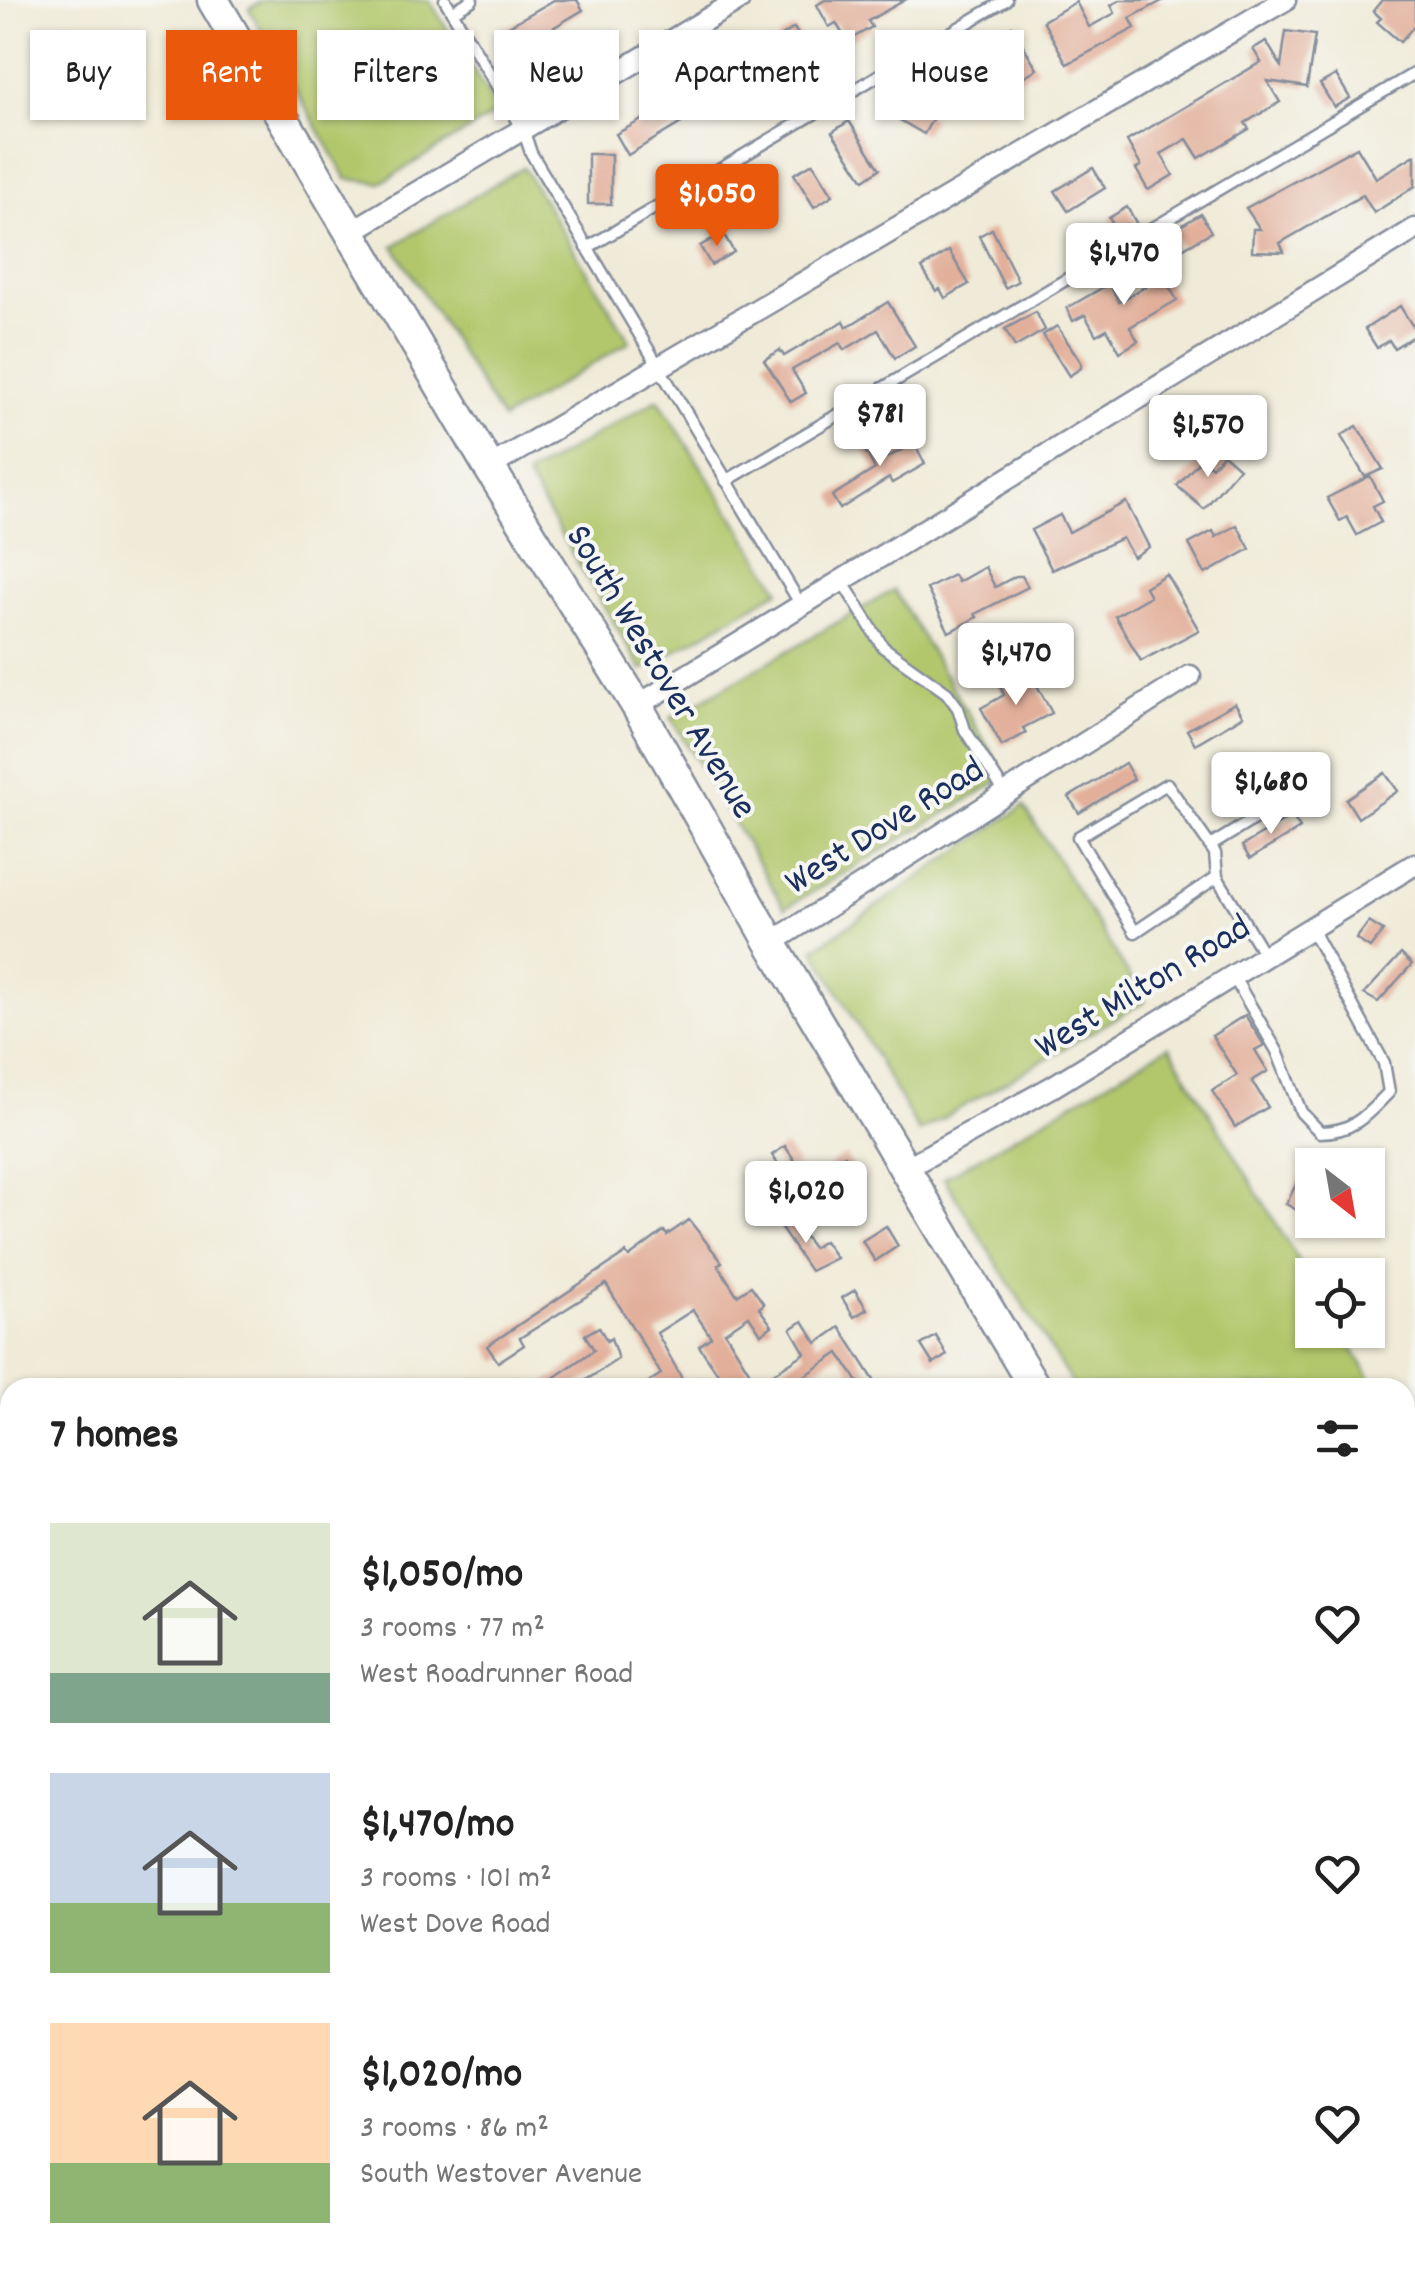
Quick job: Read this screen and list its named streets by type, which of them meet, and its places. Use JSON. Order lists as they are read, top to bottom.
{
  "streets": {
    "street": ["South Westover Avenue", "West Dove Road", "West Milton Road"]
  },
  "crossings": [
    ["South Westover Avenue", "West Dove Road"],
    ["South Westover Avenue", "West Milton Road"]
  ],
  "north": "bottom right",
  "page": {
    "chip": [
      "Buy",
      "Rent",
      "Filters",
      "New",
      "Apartment",
      "House"
    ],
    "price": [
      "$1,050",
      "$1,470",
      "$781",
      "$1,570",
      "$1,470",
      "$1,680",
      "$1,020"
    ],
    "heading": "7 homes",
    "list": [
      {
        "name": "$1,050/mo",
        "note": "3 rooms · 77 m² · West Roadrunner Road"
      },
      {
        "name": "$1,470/mo",
        "note": "3 rooms · 101 m² · West Dove Road"
      },
      {
        "name": "$1,020/mo",
        "note": "3 rooms · 86 m² · South Westover Avenue"
      }
    ]
  }
}
